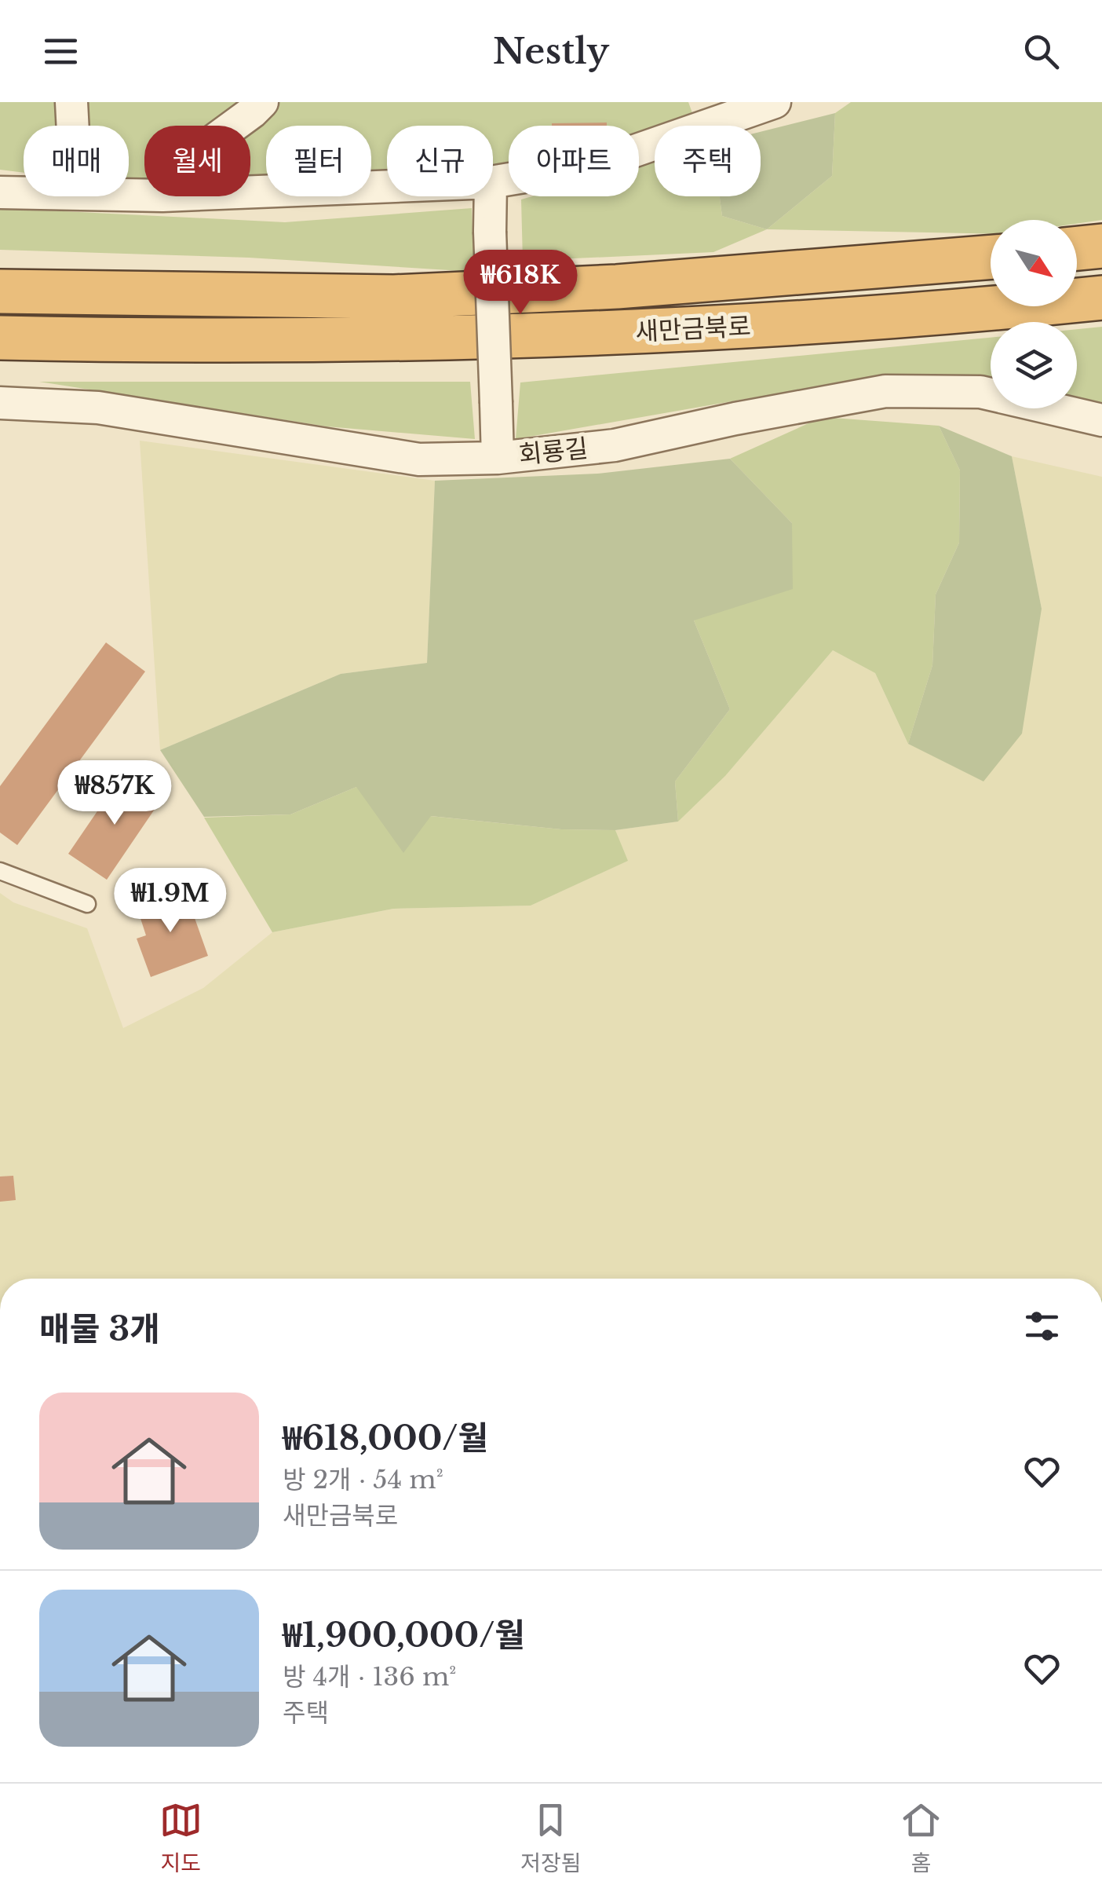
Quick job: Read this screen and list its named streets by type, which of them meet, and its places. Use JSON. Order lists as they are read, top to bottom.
{
  "streets": {
    "highway": ["새만금북로"],
    "street": ["회룡길"]
  },
  "north": "bottom right",
  "page": {
    "header": "Nestly",
    "chip": [
      "매매",
      "월세",
      "필터",
      "신규",
      "아파트",
      "주택"
    ],
    "price": ["₩618K", "₩857K", "₩1.9M"],
    "heading": "매물 3개",
    "list": [
      {
        "name": "₩618,000/월",
        "note": "방 2개 · 54 m² · 새만금북로"
      },
      {
        "name": "₩1,900,000/월",
        "note": "방 4개 · 136 m² · 주택"
      }
    ],
    "tabs": ["지도", "저장됨", "홈"]
  }
}
